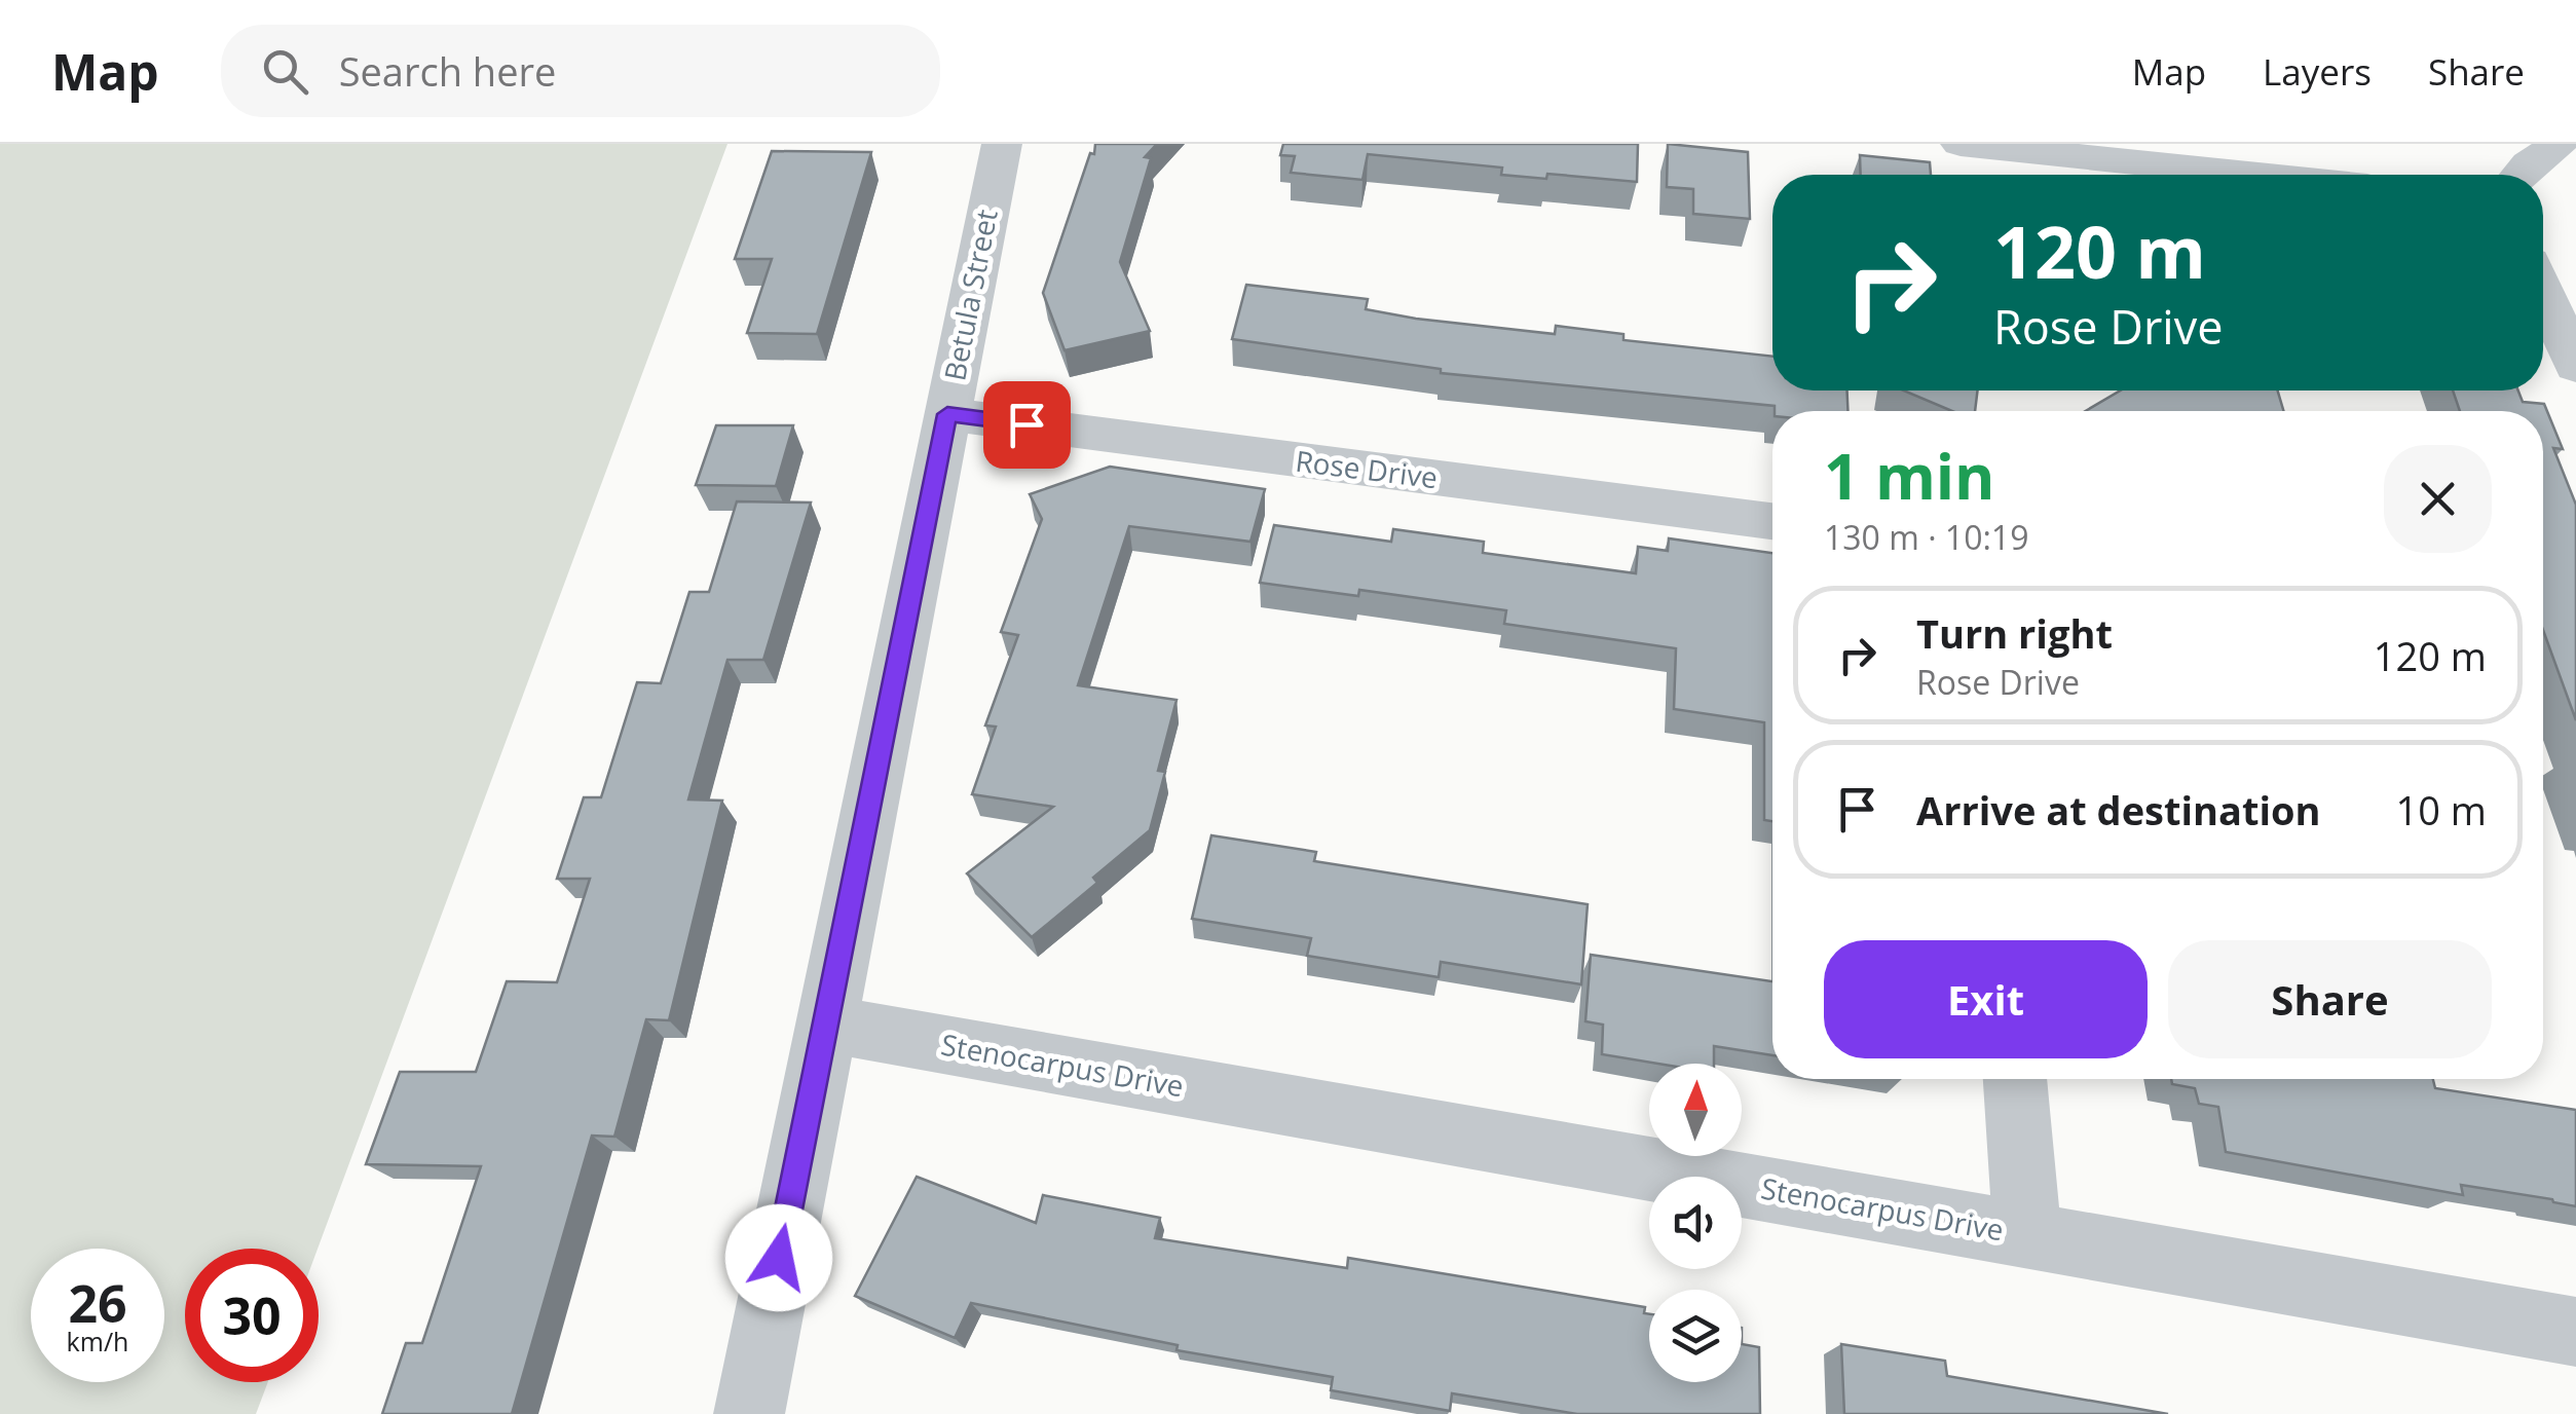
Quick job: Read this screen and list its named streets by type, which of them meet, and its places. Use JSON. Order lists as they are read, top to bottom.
{
  "streets": {
    "street": ["Betula Street", "Rose Drive", "Stenocarpus Drive"]
  },
  "crossings": [
    ["Betula Street", "Rose Drive"],
    ["Betula Street", "Stenocarpus Drive"]
  ],
  "north": "top",
  "page": {
    "header": "Map",
    "search": "Search here",
    "nav": ["Map", "Layers", "Share"],
    "turn": ["120 m", "Rose Drive"],
    "heading": ["1 min", "130 m · 10:19"],
    "list": [
      {
        "name": "Turn right",
        "note": "Rose Drive",
        "value": "120 m"
      },
      {
        "name": "Arrive at destination",
        "value": "10 m"
      }
    ],
    "buttons": ["Exit", "Share"],
    "speed": "26 km/h",
    "limit": "30"
  }
}
